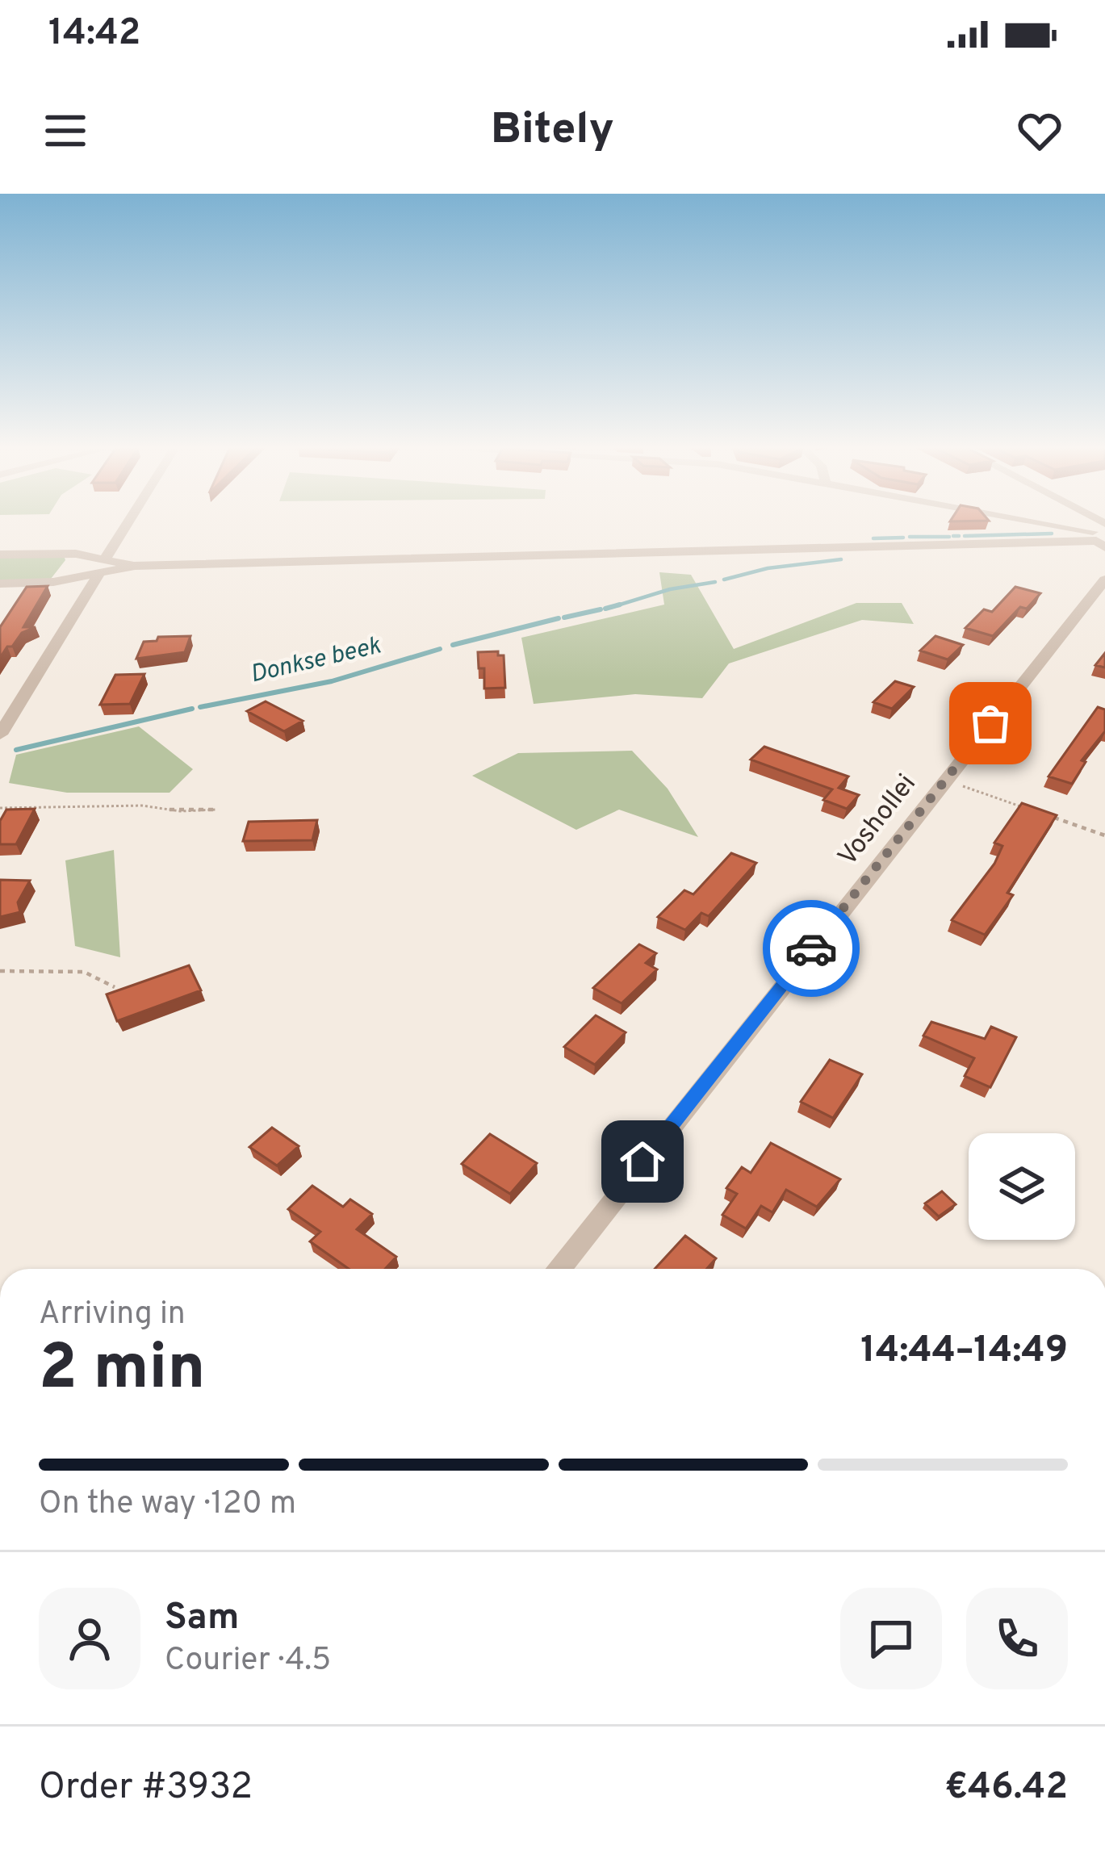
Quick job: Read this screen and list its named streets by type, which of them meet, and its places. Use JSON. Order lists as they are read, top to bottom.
{
  "streets": {
    "street": ["Voshollei"]
  },
  "water": ["Donkse beek"],
  "page": {
    "status": "14:42",
    "header": "Bitely",
    "heading": ["2 min", "Arriving in", "14:44–14:49"],
    "panel": [
      "Sam",
      "Courier · 4.5",
      "Order #3932",
      "€46.42"
    ],
    "bar": "On the way · 120 m"
  }
}
